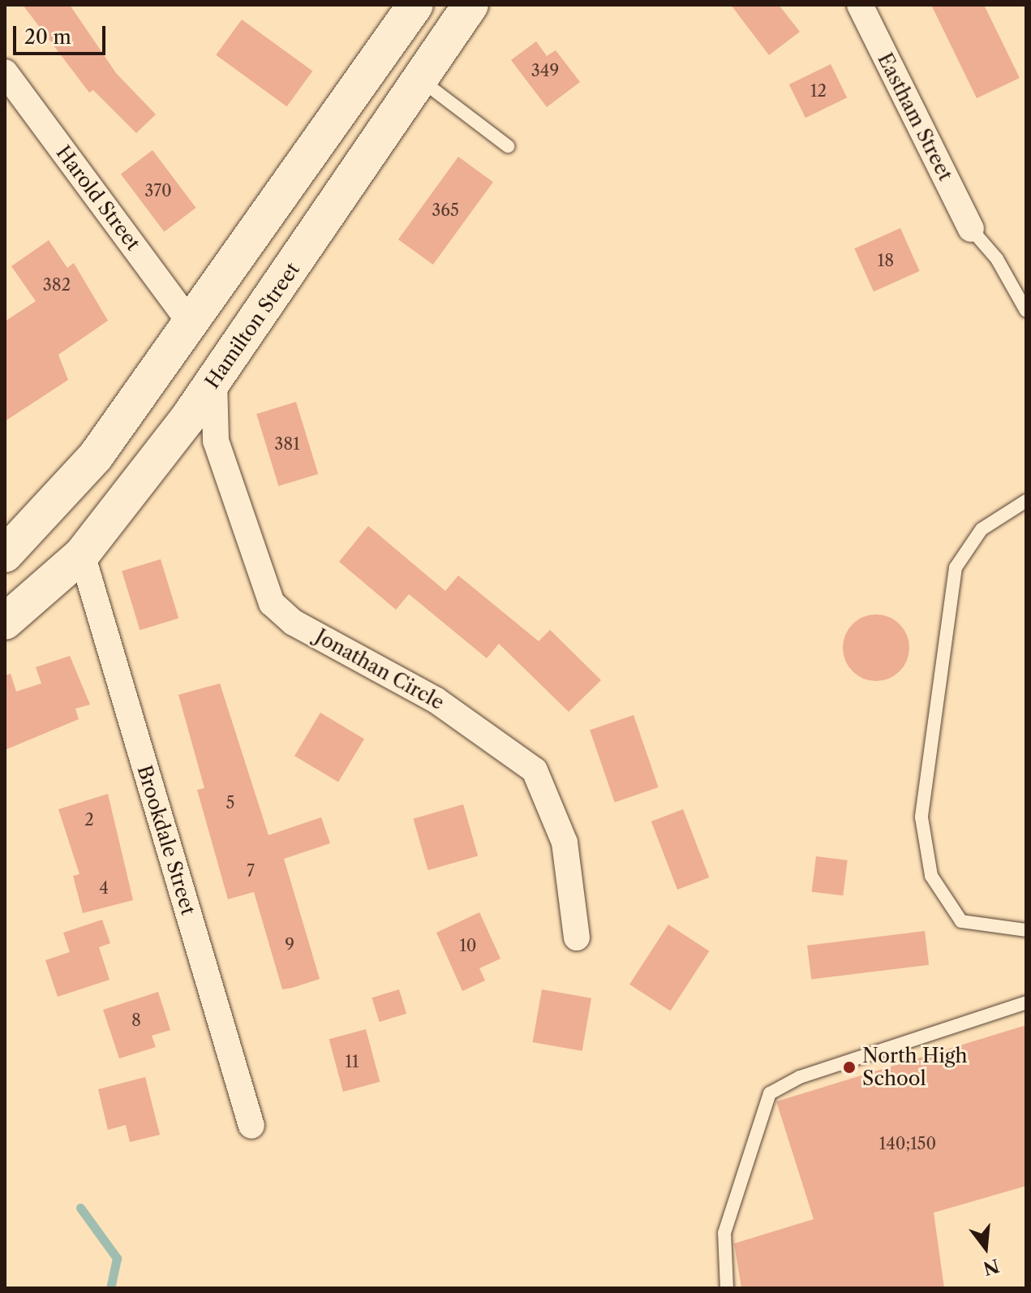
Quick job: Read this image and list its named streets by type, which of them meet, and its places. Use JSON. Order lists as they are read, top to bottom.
{
  "streets": {
    "main road": ["Hamilton Street"],
    "street": [
      "Eastham Street",
      "Harold Street",
      "Jonathan Circle",
      "Brookdale Street"
    ]
  },
  "crossings": [
    ["Hamilton Street", "Jonathan Circle"],
    ["Hamilton Street", "Brookdale Street"]
  ],
  "places": ["North High School"],
  "house_numbers": [
    "349",
    "12",
    "370",
    "365",
    "18",
    "382",
    "381",
    "5",
    "2",
    "7",
    "4",
    "9",
    "10",
    "8",
    "11",
    "140;150"
  ],
  "scale_bar": "20 m",
  "north": "bottom"
}
